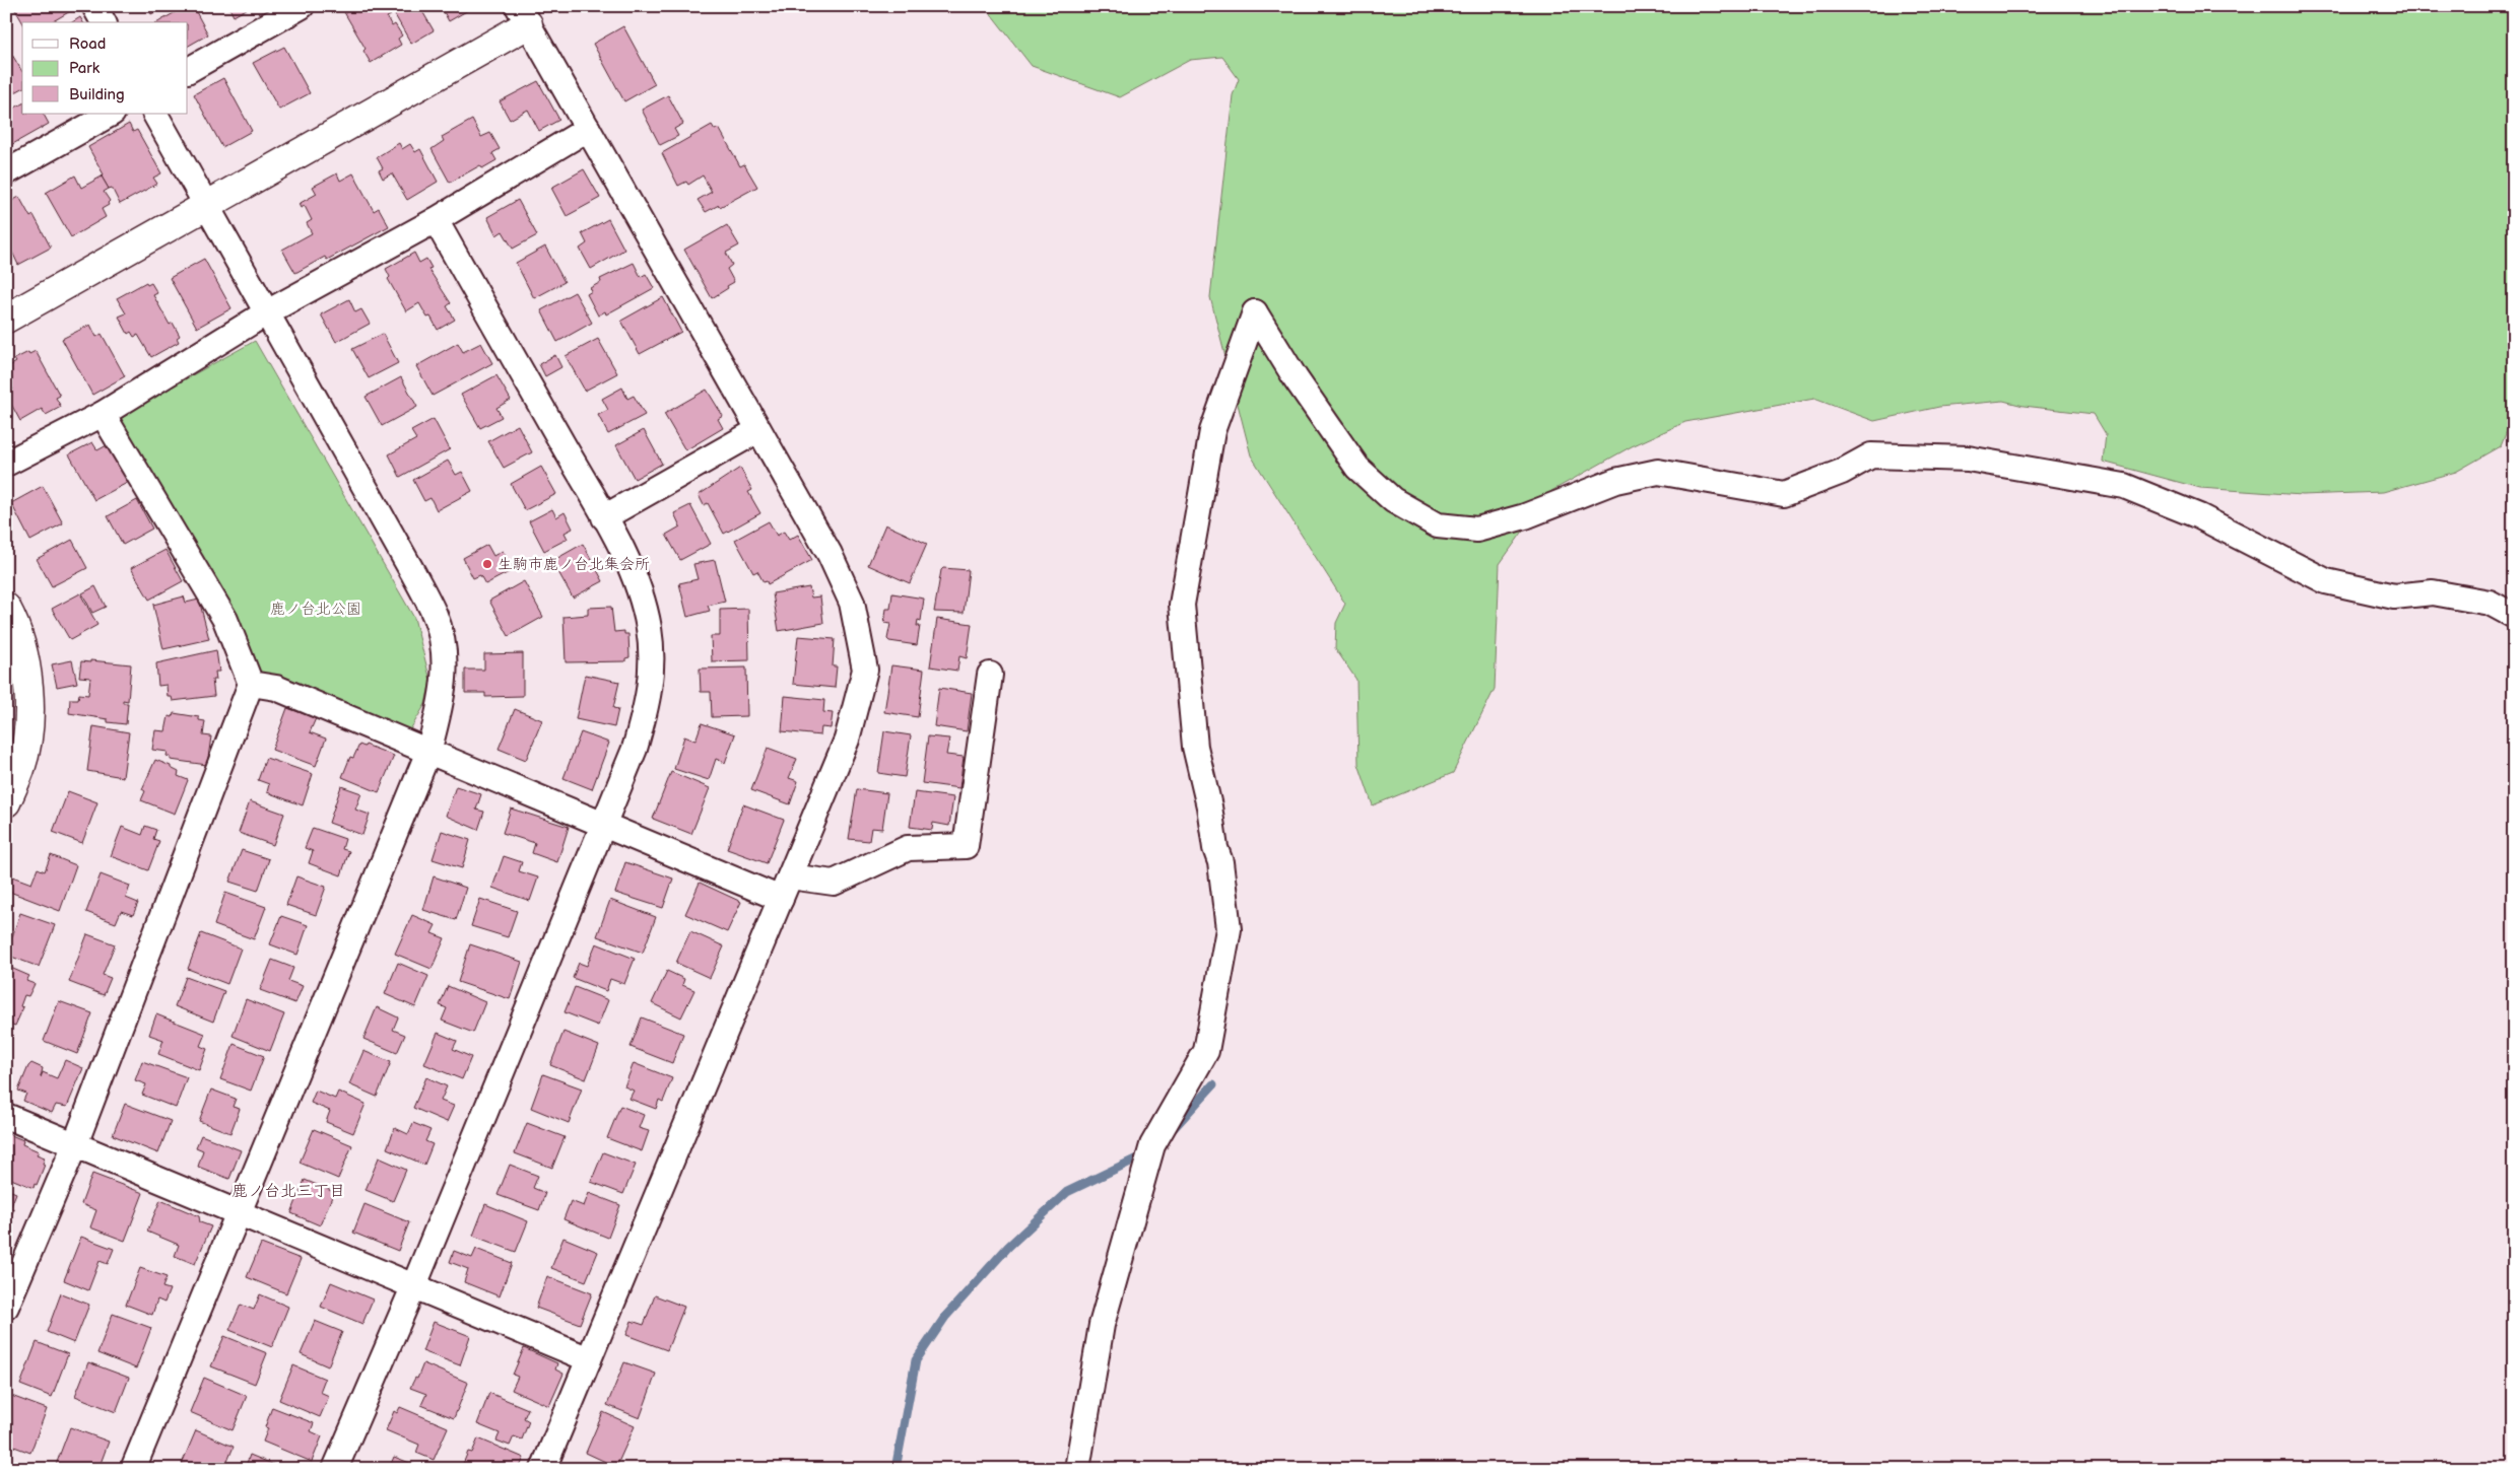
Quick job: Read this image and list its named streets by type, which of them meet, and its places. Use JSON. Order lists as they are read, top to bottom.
{
  "districts": ["鹿ノ台北三丁目"],
  "parks": ["鹿ノ台北公園"],
  "places": ["生駒市鹿ノ台北集会所"],
  "legend": ["Road", "Park", "Building"]
}
